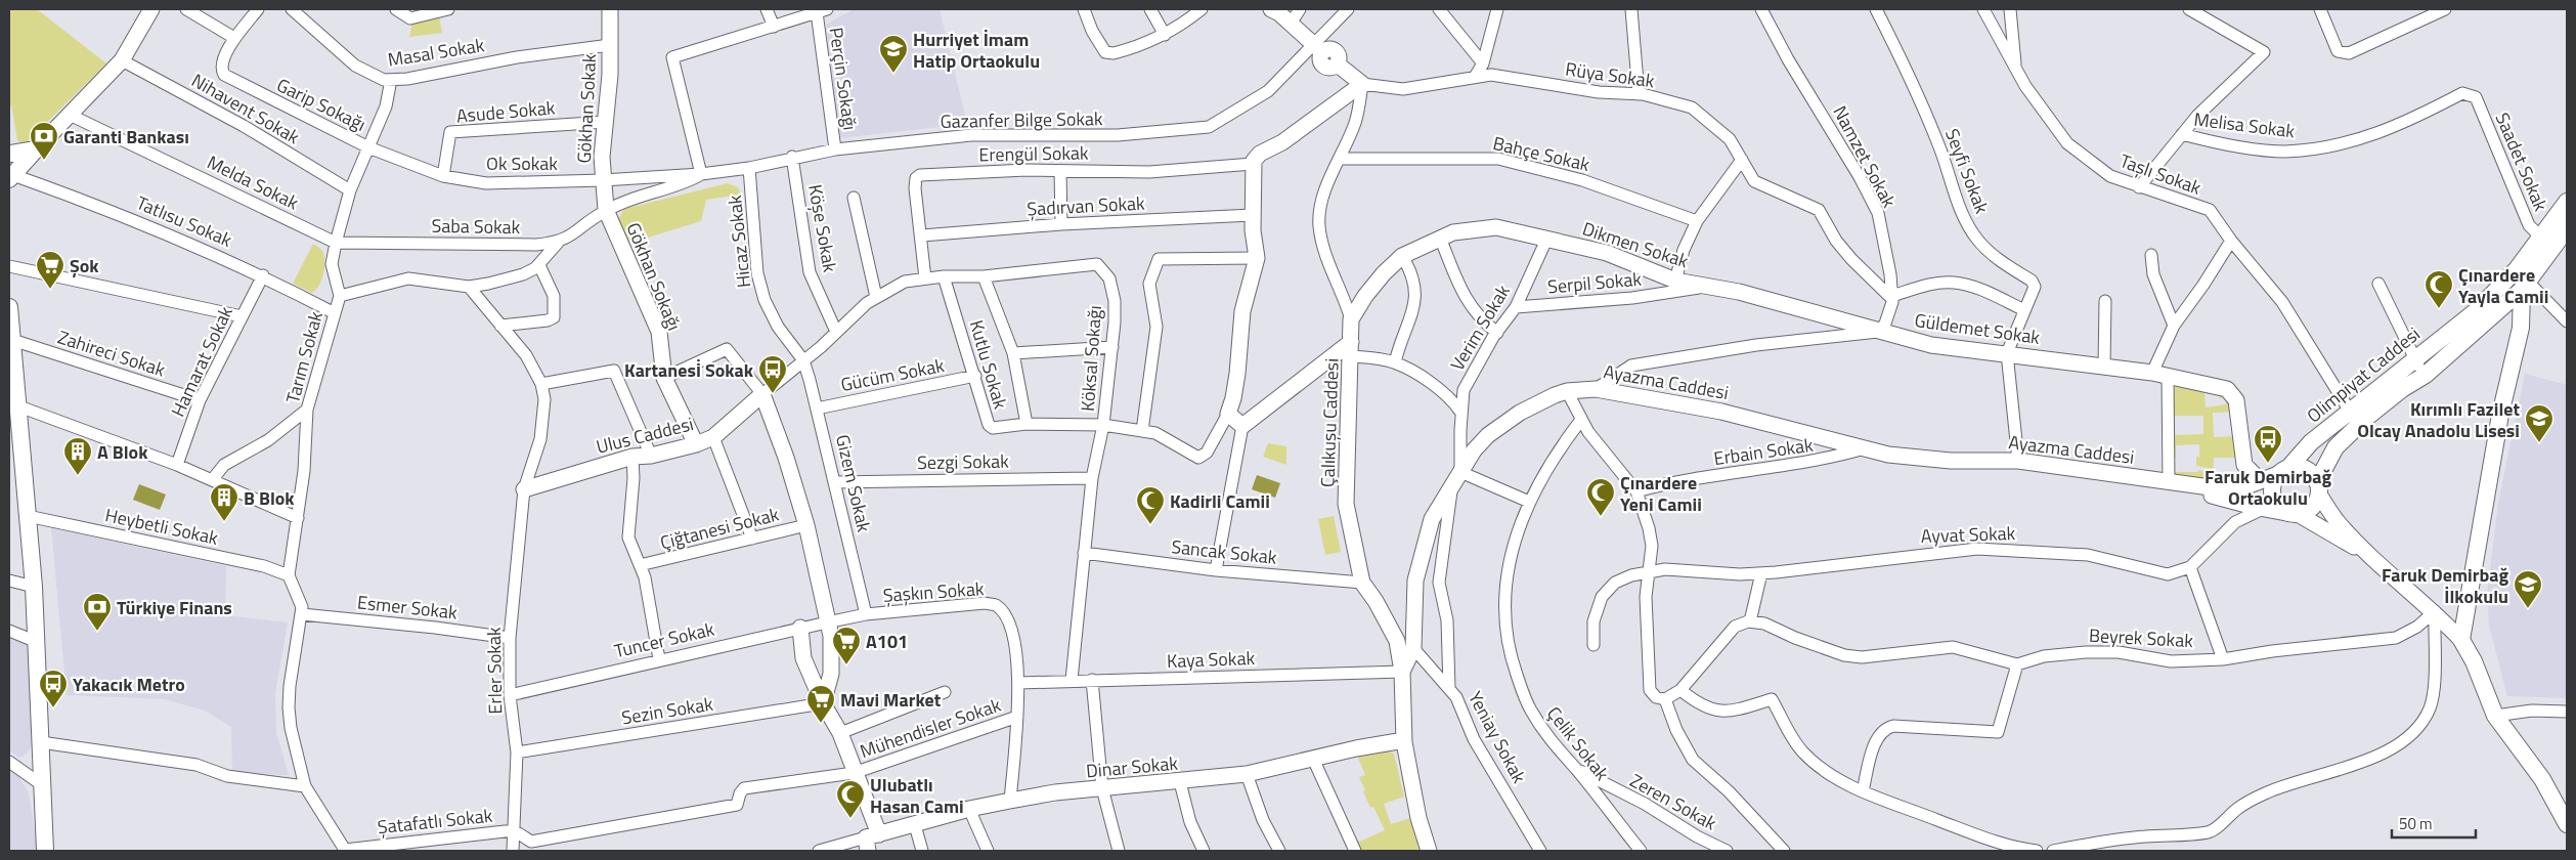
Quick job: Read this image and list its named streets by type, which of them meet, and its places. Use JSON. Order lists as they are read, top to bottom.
{
  "streets": {
    "main road": ["Olimpiyat Caddesi"],
    "street": [
      "Masal Sokak",
      "Rüya Sokak",
      "Perçin Sokağı",
      "Garip Sokağı",
      "Nihavent Sokak",
      "Gökhan Sokak",
      "Asude Sokak",
      "Gazanfer Bilge Sokak",
      "Melisa Sokak",
      "Erengül Sokak",
      "Bahçe Sokak",
      "Namzet Sokak",
      "Saadet Sokak",
      "Ok Sokak",
      "Seyfi Sokak",
      "Taşlı Sokak",
      "Melda Sokak",
      "Şadırvan Sokak",
      "Tatlısu Sokak",
      "Saba Sokak",
      "Köşe Sokak",
      "Hicaz Sokak",
      "Dikmen Sokak",
      "Gökhan Sokağı",
      "Serpil Sokak",
      "Verim Sokak",
      "Güldemet Sokak",
      "Zahireci Sokak",
      "Tarım Sokak",
      "Köksal Sokağı",
      "Hamarat Sokak",
      "Kutlu Sokak",
      "Gücüm Sokak",
      "Ayazma Caddesi",
      "Çalıkuşu Caddesi",
      "Ulus Caddesi",
      "Erbain Sokak",
      "Sezgi Sokak",
      "Gizem Sokak",
      "Heybetli Sokak",
      "Çiğtanesi Sokak",
      "Ayvat Sokak",
      "Sancak Sokak",
      "Şaşkın Sokak",
      "Esmer Sokak",
      "Beyrek Sokak",
      "Tuncer Sokak",
      "Kaya Sokak",
      "Erler Sokak",
      "Sezin Sokak",
      "Mühendisler Sokak",
      "Yeniay Sokak",
      "Çelik Sokak",
      "Dinar Sokak",
      "Zeren Sokak",
      "Şatafatlı Sokak"
    ]
  },
  "crossings": [
    ["Masal Sokak", "Gökhan Sokak"],
    ["Masal Sokak", "Tarım Sokak"],
    ["Rüya Sokak", "Namzet Sokak"],
    ["Perçin Sokağı", "Gazanfer Bilge Sokak"],
    ["Garip Sokağı", "Asude Sokak"],
    ["Garip Sokağı", "Ok Sokak"],
    ["Garip Sokağı", "Tarım Sokak"],
    ["Nihavent Sokak", "Tarım Sokak"],
    ["Gökhan Sokak", "Asude Sokak"],
    ["Gökhan Sokak", "Ok Sokak"],
    ["Gökhan Sokak", "Saba Sokak"],
    ["Gökhan Sokak", "Gökhan Sokağı"],
    ["Asude Sokak", "Ok Sokak"],
    ["Gazanfer Bilge Sokak", "Ok Sokak"],
    ["Gazanfer Bilge Sokak", "Saba Sokak"],
    ["Gazanfer Bilge Sokak", "Köşe Sokak"],
    ["Gazanfer Bilge Sokak", "Hicaz Sokak"],
    ["Melisa Sokak", "Saadet Sokak"],
    ["Erengül Sokak", "Şadırvan Sokak"],
    ["Erengül Sokak", "Köksal Sokağı"],
    ["Namzet Sokak", "Dikmen Sokak"],
    ["Namzet Sokak", "Güldemet Sokak"],
    ["Saadet Sokak", "Olimpiyat Caddesi"],
    ["Ok Sokak", "Saba Sokak"],
    ["Seyfi Sokak", "Güldemet Sokak"],
    ["Taşlı Sokak", "Olimpiyat Caddesi"],
    ["Melda Sokak", "Saba Sokak"],
    ["Melda Sokak", "Tarım Sokak"],
    ["Tatlısu Sokak", "Tarım Sokak"],
    ["Tatlısu Sokak", "Hamarat Sokak"],
    ["Saba Sokak", "Gökhan Sokağı"],
    ["Saba Sokak", "Tarım Sokak"],
    ["Köşe Sokak", "Köksal Sokağı"],
    ["Hicaz Sokak", "Köksal Sokağı"],
    ["Hicaz Sokak", "Gizem Sokak"],
    ["Dikmen Sokak", "Serpil Sokak"],
    ["Dikmen Sokak", "Verim Sokak"],
    ["Dikmen Sokak", "Güldemet Sokak"],
    ["Gökhan Sokağı", "Ulus Caddesi"],
    ["Serpil Sokak", "Verim Sokak"],
    ["Verim Sokak", "Ayazma Caddesi"],
    ["Verim Sokak", "Yeniay Sokak"],
    ["Güldemet Sokak", "Ayazma Caddesi"],
    ["Zahireci Sokak", "Hamarat Sokak"],
    ["Tarım Sokak", "Heybetli Sokak"],
    ["Köksal Sokağı", "Kutlu Sokak"],
    ["Köksal Sokağı", "Ulus Caddesi"],
    ["Köksal Sokağı", "Sezgi Sokak"],
    ["Köksal Sokağı", "Gizem Sokak"],
    ["Köksal Sokağı", "Sancak Sokak"],
    ["Köksal Sokağı", "Kaya Sokak"],
    ["Kutlu Sokak", "Gücüm Sokak"],
    ["Gücüm Sokak", "Gizem Sokak"],
    ["Olimpiyat Caddesi", "Ayazma Caddesi"],
    ["Ayazma Caddesi", "Çalıkuşu Caddesi"],
    ["Ayazma Caddesi", "Erbain Sokak"],
    ["Ayazma Caddesi", "Kaya Sokak"],
    ["Ayazma Caddesi", "Yeniay Sokak"],
    ["Ayazma Caddesi", "Dinar Sokak"],
    ["Çalıkuşu Caddesi", "Sancak Sokak"],
    ["Çalıkuşu Caddesi", "Kaya Sokak"],
    ["Ulus Caddesi", "Erler Sokak"],
    ["Sezgi Sokak", "Gizem Sokak"],
    ["Gizem Sokak", "Şaşkın Sokak"],
    ["Şaşkın Sokak", "Tuncer Sokak"],
    ["Şaşkın Sokak", "Kaya Sokak"],
    ["Şaşkın Sokak", "Mühendisler Sokak"],
    ["Şaşkın Sokak", "Dinar Sokak"],
    ["Esmer Sokak", "Erler Sokak"],
    ["Tuncer Sokak", "Erler Sokak"],
    ["Erler Sokak", "Sezin Sokak"],
    ["Erler Sokak", "Şatafatlı Sokak"],
    ["Mühendisler Sokak", "Şatafatlı Sokak"],
    ["Çelik Sokak", "Zeren Sokak"]
  ],
  "places": {
    "school or university": ["Hurriyet İmam Hatip Ortaokulu", "Kırımlı Fazilet Olcay Anadolu Lisesi", "Faruk Demirbağ İlkokulu"],
    "bank": ["Garanti Bankası", "Türkiye Finans"],
    "supermarket": ["Şok", "A101", "Mavi Market"],
    "mosque": [
      "Çınardere Yayla Camii",
      "Çınardere Yeni Camii",
      "Kadirli Camii",
      "Ulubatlı Hasan Cami"
    ],
    "bus stop": ["Kartanesi̇ Sokak", "Faruk Demirbağ Ortaokulu", "Yakacık Metro"],
    "building": ["A Blok", "B Blok"]
  },
  "scale_bar": "50 m"
}
